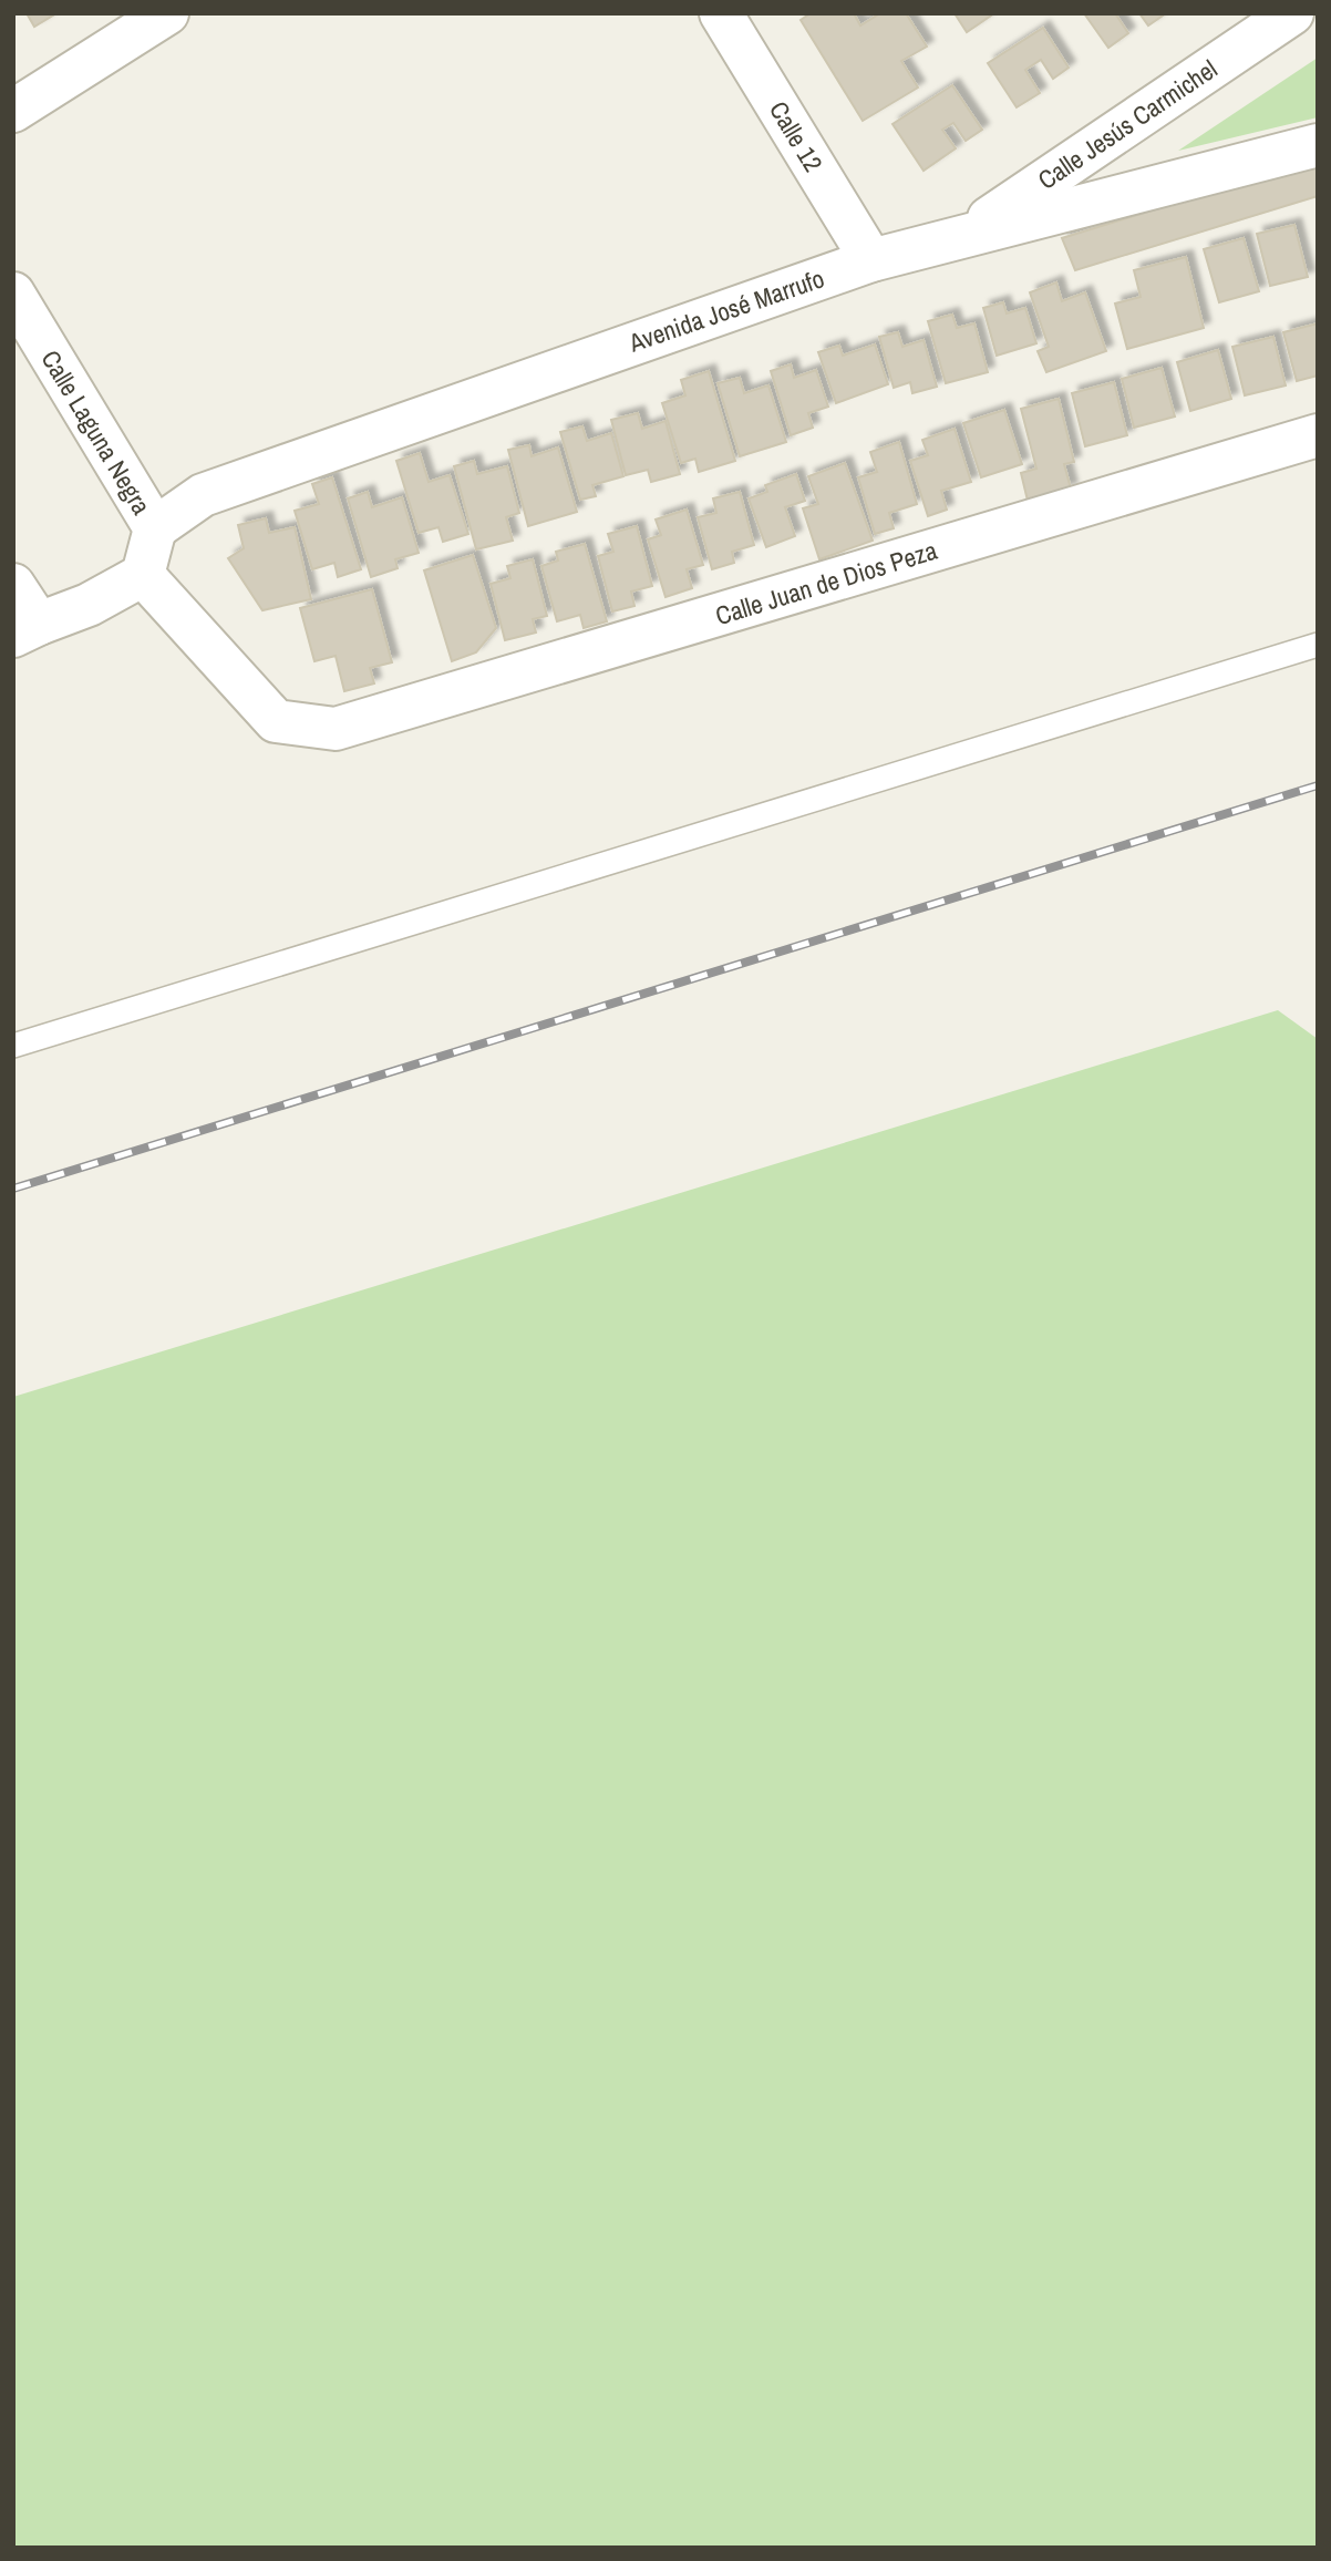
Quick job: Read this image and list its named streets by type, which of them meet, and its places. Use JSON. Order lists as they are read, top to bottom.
{
  "streets": {
    "street": [
      "Calle Jesús Carmichel",
      "Calle 12",
      "Avenida José Marrufo",
      "Calle Laguna Negra",
      "Calle Juan de Dios Peza"
    ]
  },
  "crossings": [
    ["Calle Jesús Carmichel", "Avenida José Marrufo"],
    ["Calle 12", "Avenida José Marrufo"],
    ["Avenida José Marrufo", "Calle Laguna Negra"],
    ["Calle Laguna Negra", "Calle Juan de Dios Peza"]
  ]
}
